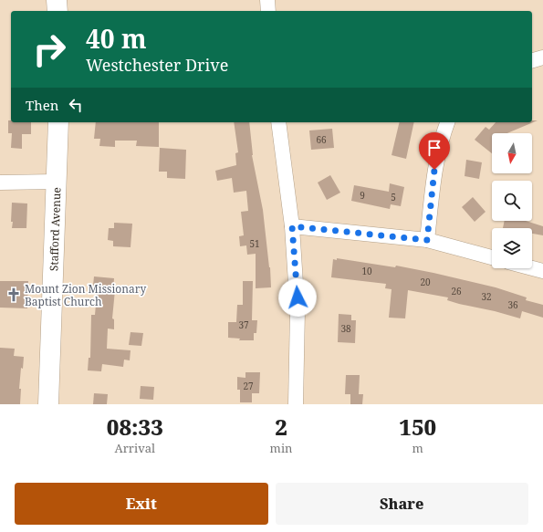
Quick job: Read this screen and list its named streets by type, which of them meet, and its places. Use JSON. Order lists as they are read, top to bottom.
{
  "streets": {
    "main road": ["Stafford Avenue"]
  },
  "places": {
    "church": ["Mount Zion Missionary Baptist Church"]
  },
  "house_numbers": [
    "66",
    "9",
    "5",
    "51",
    "10",
    "20",
    "26",
    "32",
    "36",
    "37",
    "38",
    "27"
  ],
  "north": "bottom",
  "page": {
    "turn": ["40 m", "Westchester Drive"],
    "then": "Then",
    "eta": [
      "08:33",
      "Arrival",
      "2",
      "min",
      "150",
      "m"
    ],
    "buttons": ["Exit", "Share"]
  }
}
